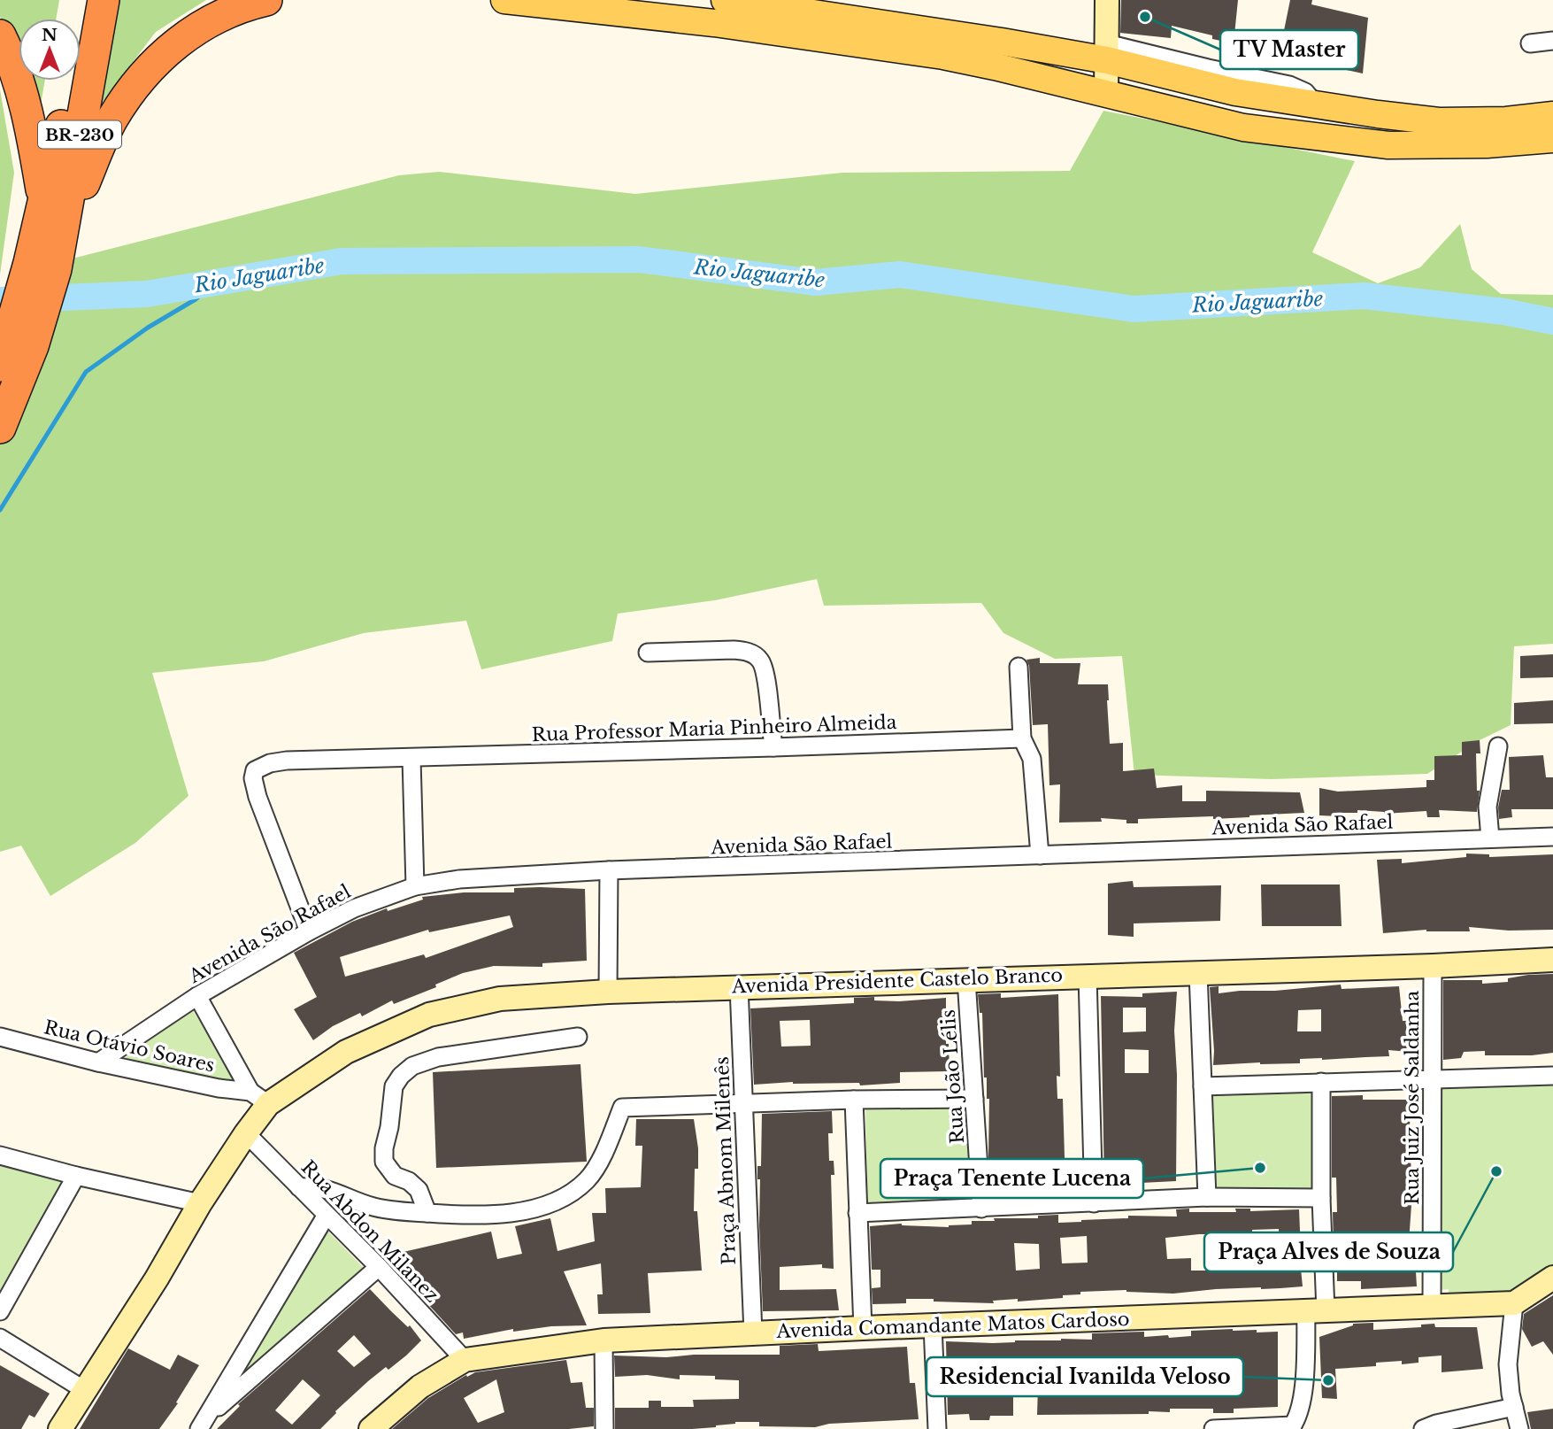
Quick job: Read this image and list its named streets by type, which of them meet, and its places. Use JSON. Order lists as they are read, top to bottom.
{
  "streets": {
    "highway": ["BR-230"],
    "main road": ["Avenida Presidente Castelo Branco", "Avenida Comandante Matos Cardoso"],
    "street": [
      "Rua Professor Maria Pinheiro Almeida",
      "Avenida São Rafael",
      "Rua Otávio Soares",
      "Rua João Lélis",
      "Rua Juiz José Saldanha",
      "Praça Abnom Milenês",
      "Rua Abdon Milanez"
    ]
  },
  "crossings": [
    ["Rua Professor Maria Pinheiro Almeida", "Avenida São Rafael"],
    ["Avenida São Rafael", "Rua Otávio Soares"],
    ["Avenida Presidente Castelo Branco", "Rua Otávio Soares"],
    ["Avenida Presidente Castelo Branco", "Rua João Lélis"],
    ["Avenida Presidente Castelo Branco", "Rua Juiz José Saldanha"],
    ["Avenida Presidente Castelo Branco", "Praça Abnom Milenês"],
    ["Avenida Presidente Castelo Branco", "Rua Abdon Milanez"],
    ["Rua Juiz José Saldanha", "Avenida Comandante Matos Cardoso"],
    ["Praça Abnom Milenês", "Avenida Comandante Matos Cardoso"],
    ["Rua Abdon Milanez", "Avenida Comandante Matos Cardoso"]
  ],
  "water": ["Rio Jaguaribe"],
  "places": [
    "TV Master",
    "Praça Tenente Lucena",
    "Praça Alves de Souza",
    "Residencial Ivanilda Veloso"
  ],
  "north": "top"
}
